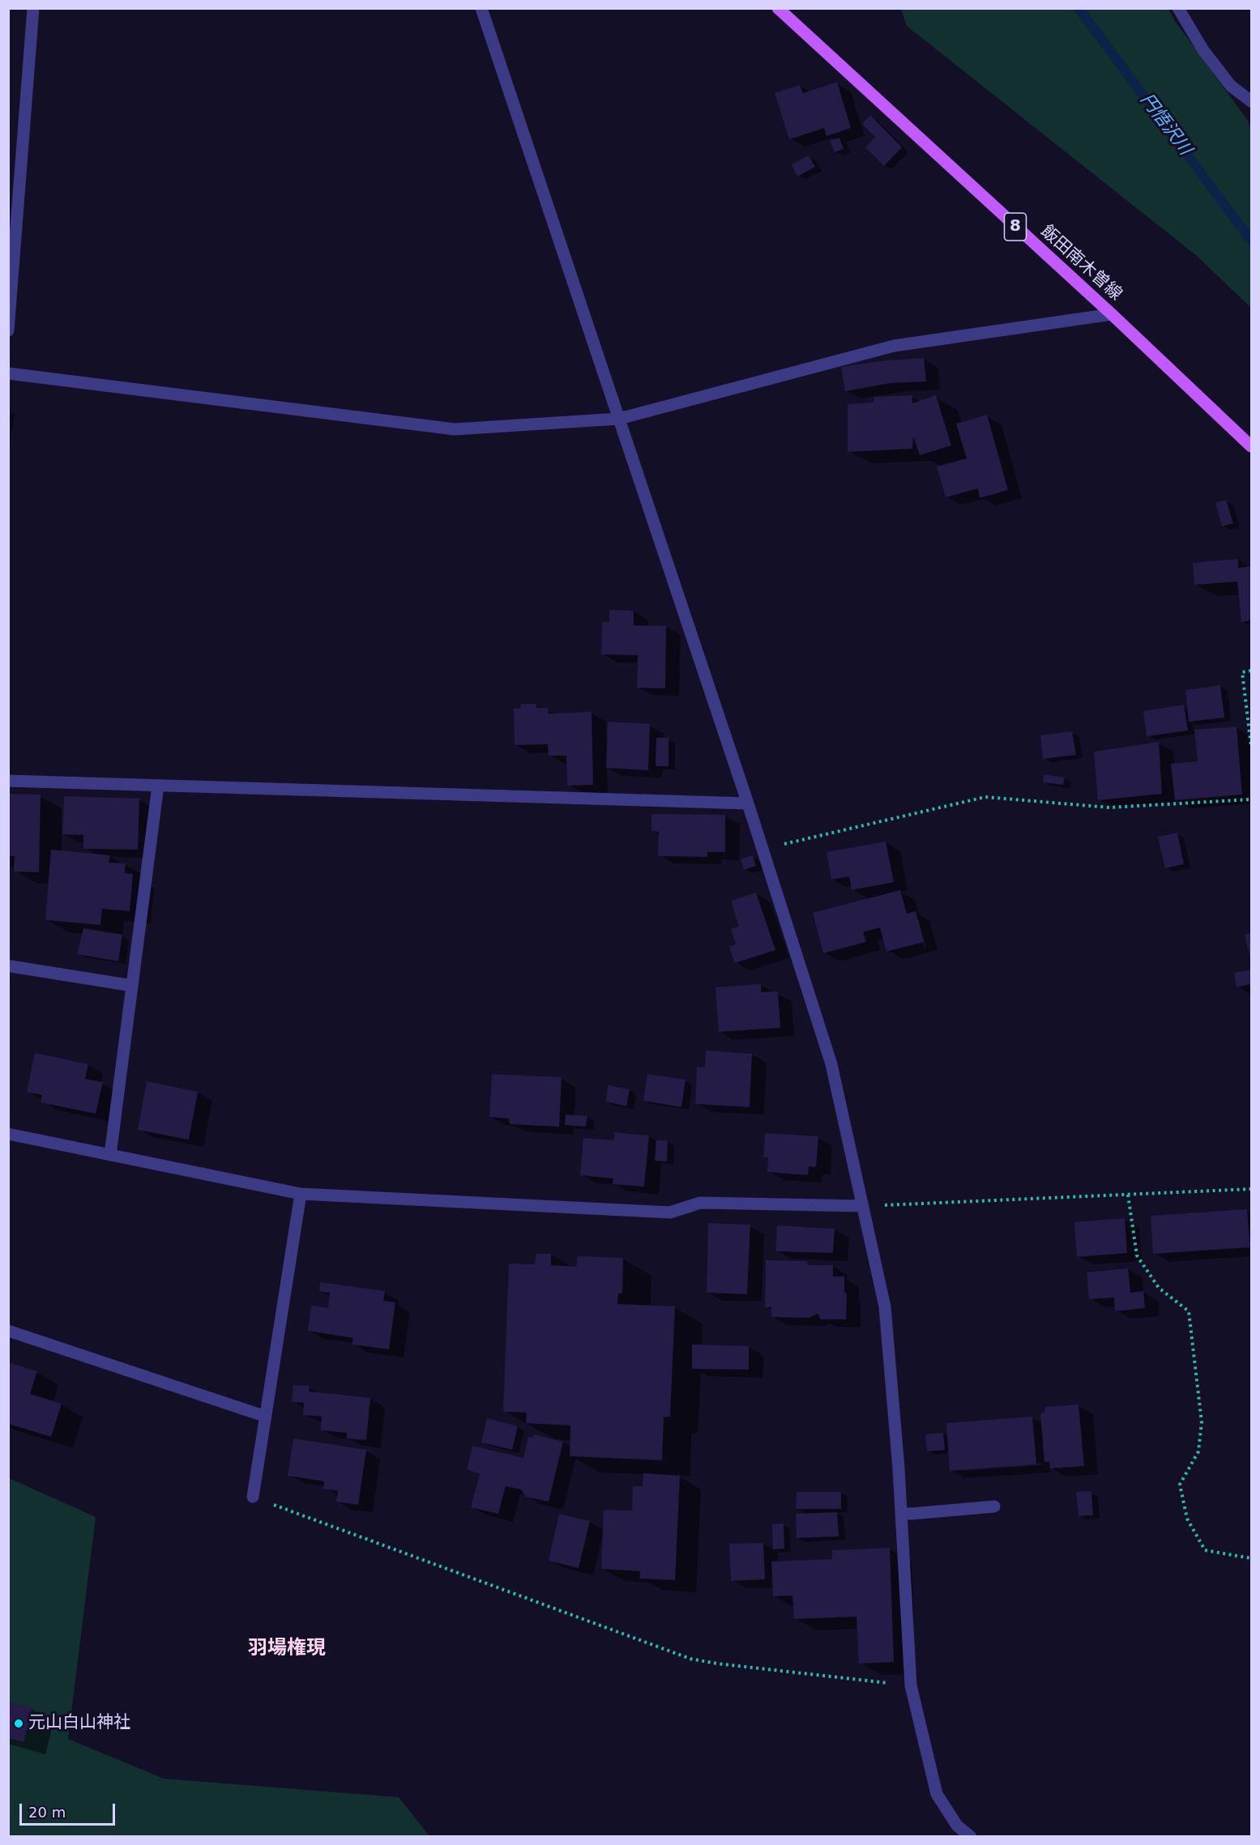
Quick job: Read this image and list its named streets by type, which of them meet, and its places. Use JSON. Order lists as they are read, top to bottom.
{
  "streets": {
    "main road": ["8", "飯田南木曽線"]
  },
  "districts": ["羽場権現"],
  "water": ["円悟沢川"],
  "places": ["元山白山神社"],
  "scale_bar": "20 m"
}
